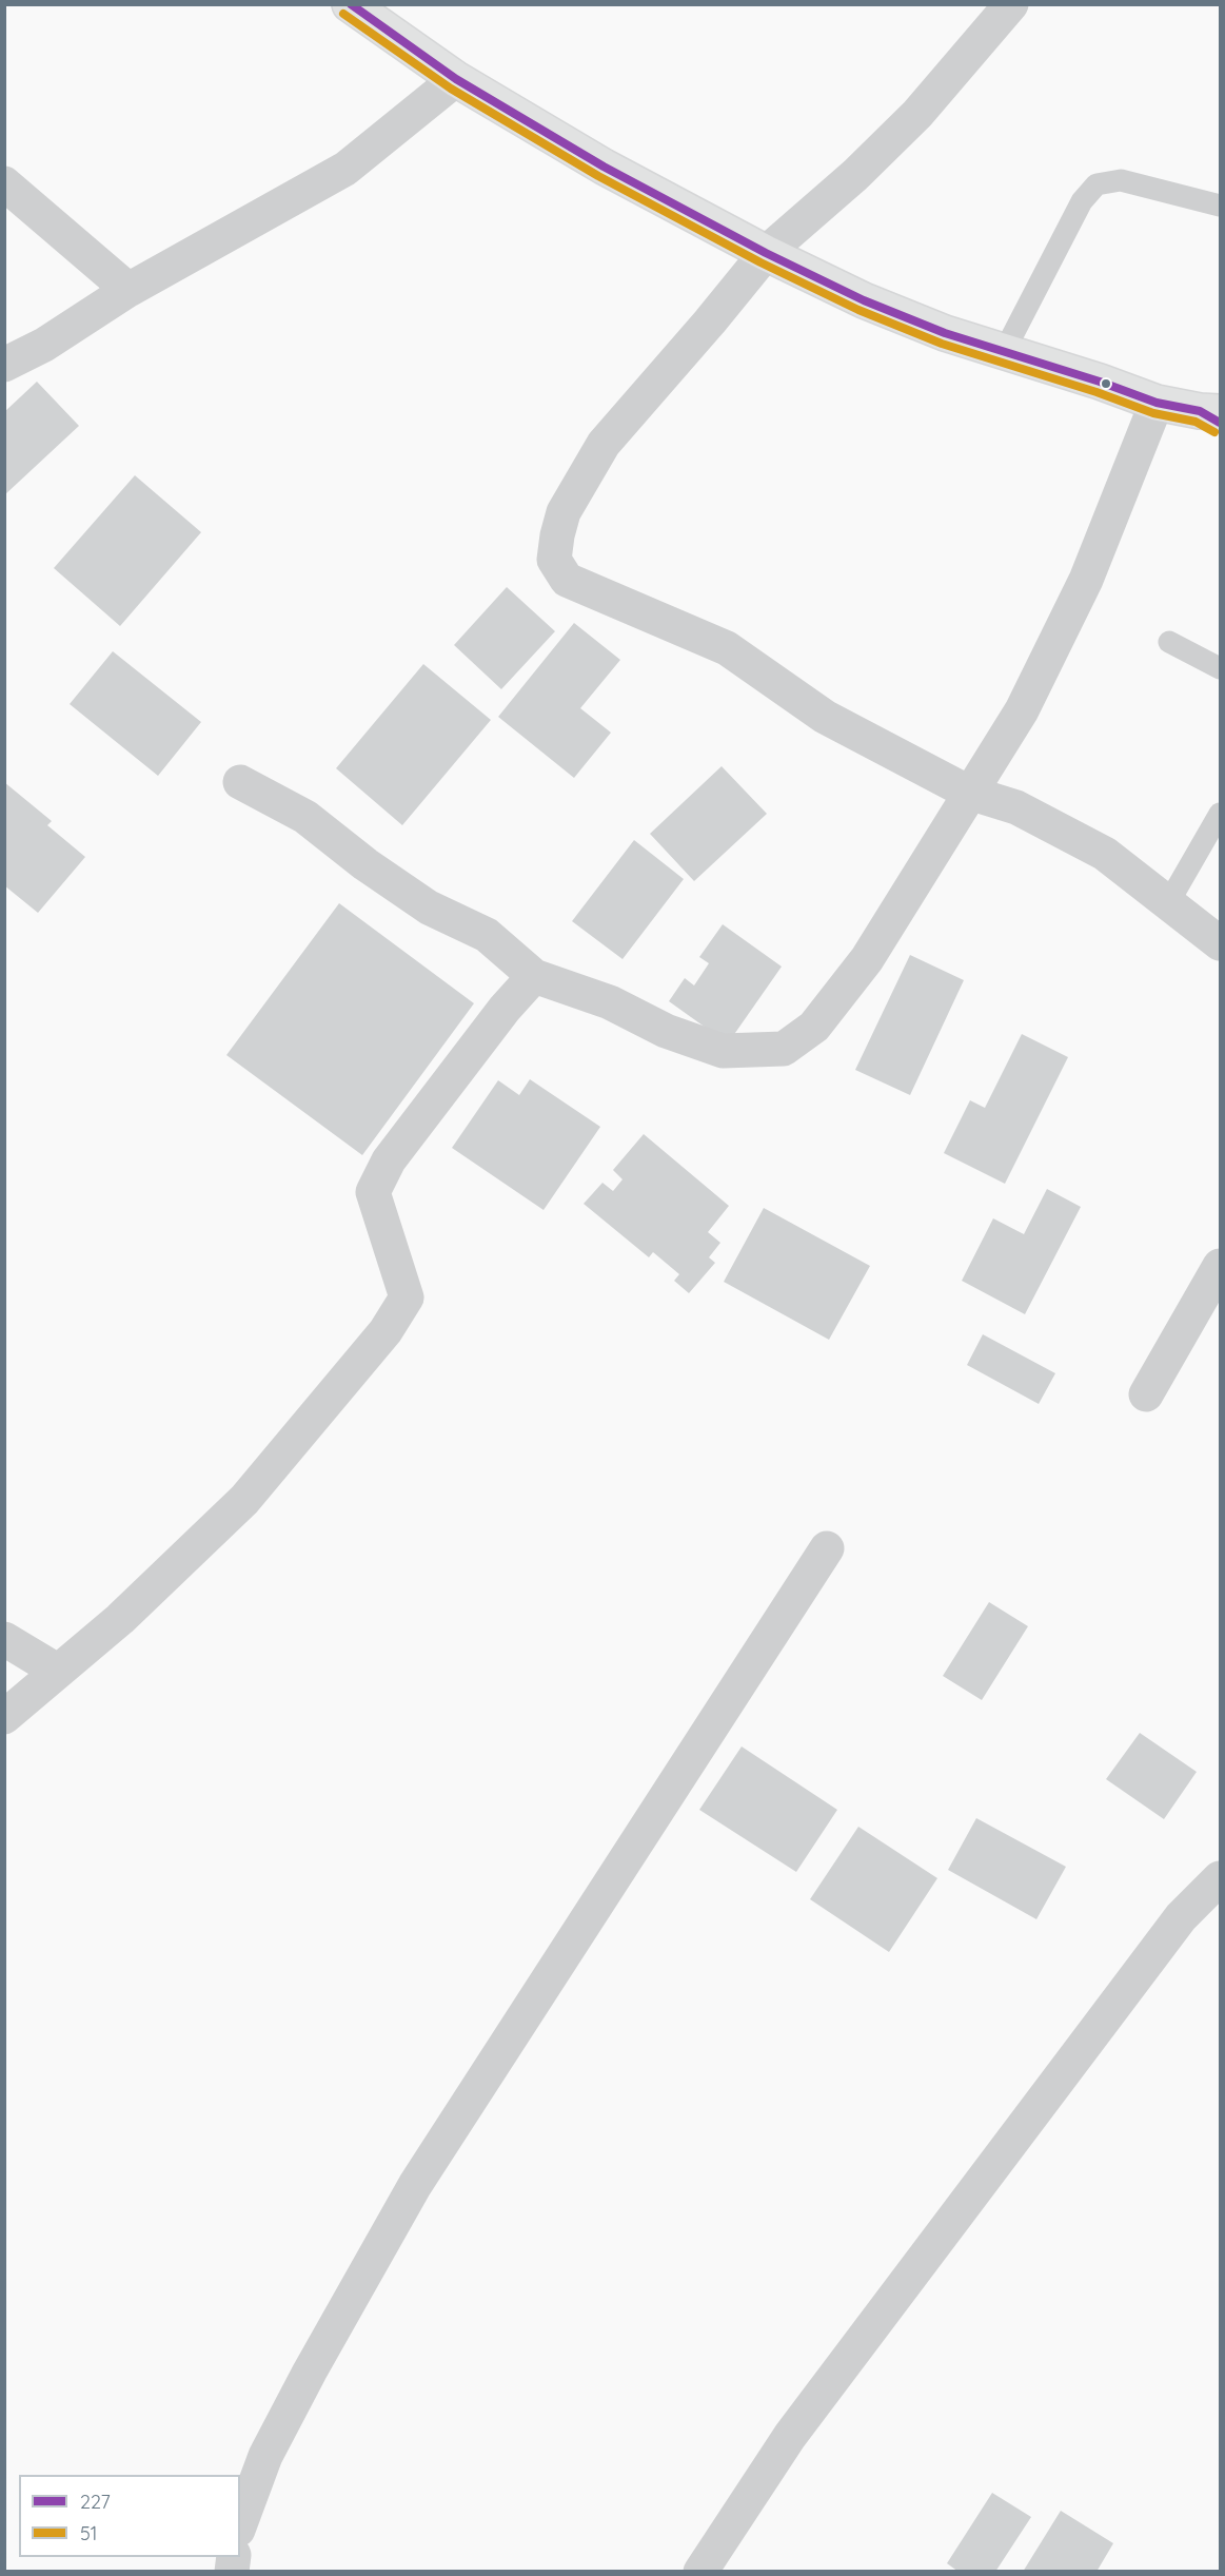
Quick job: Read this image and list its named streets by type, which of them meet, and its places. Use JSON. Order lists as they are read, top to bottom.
{
  "lines": ["transit line 227", "transit line 51"],
  "legend": ["227", "51"]
}
